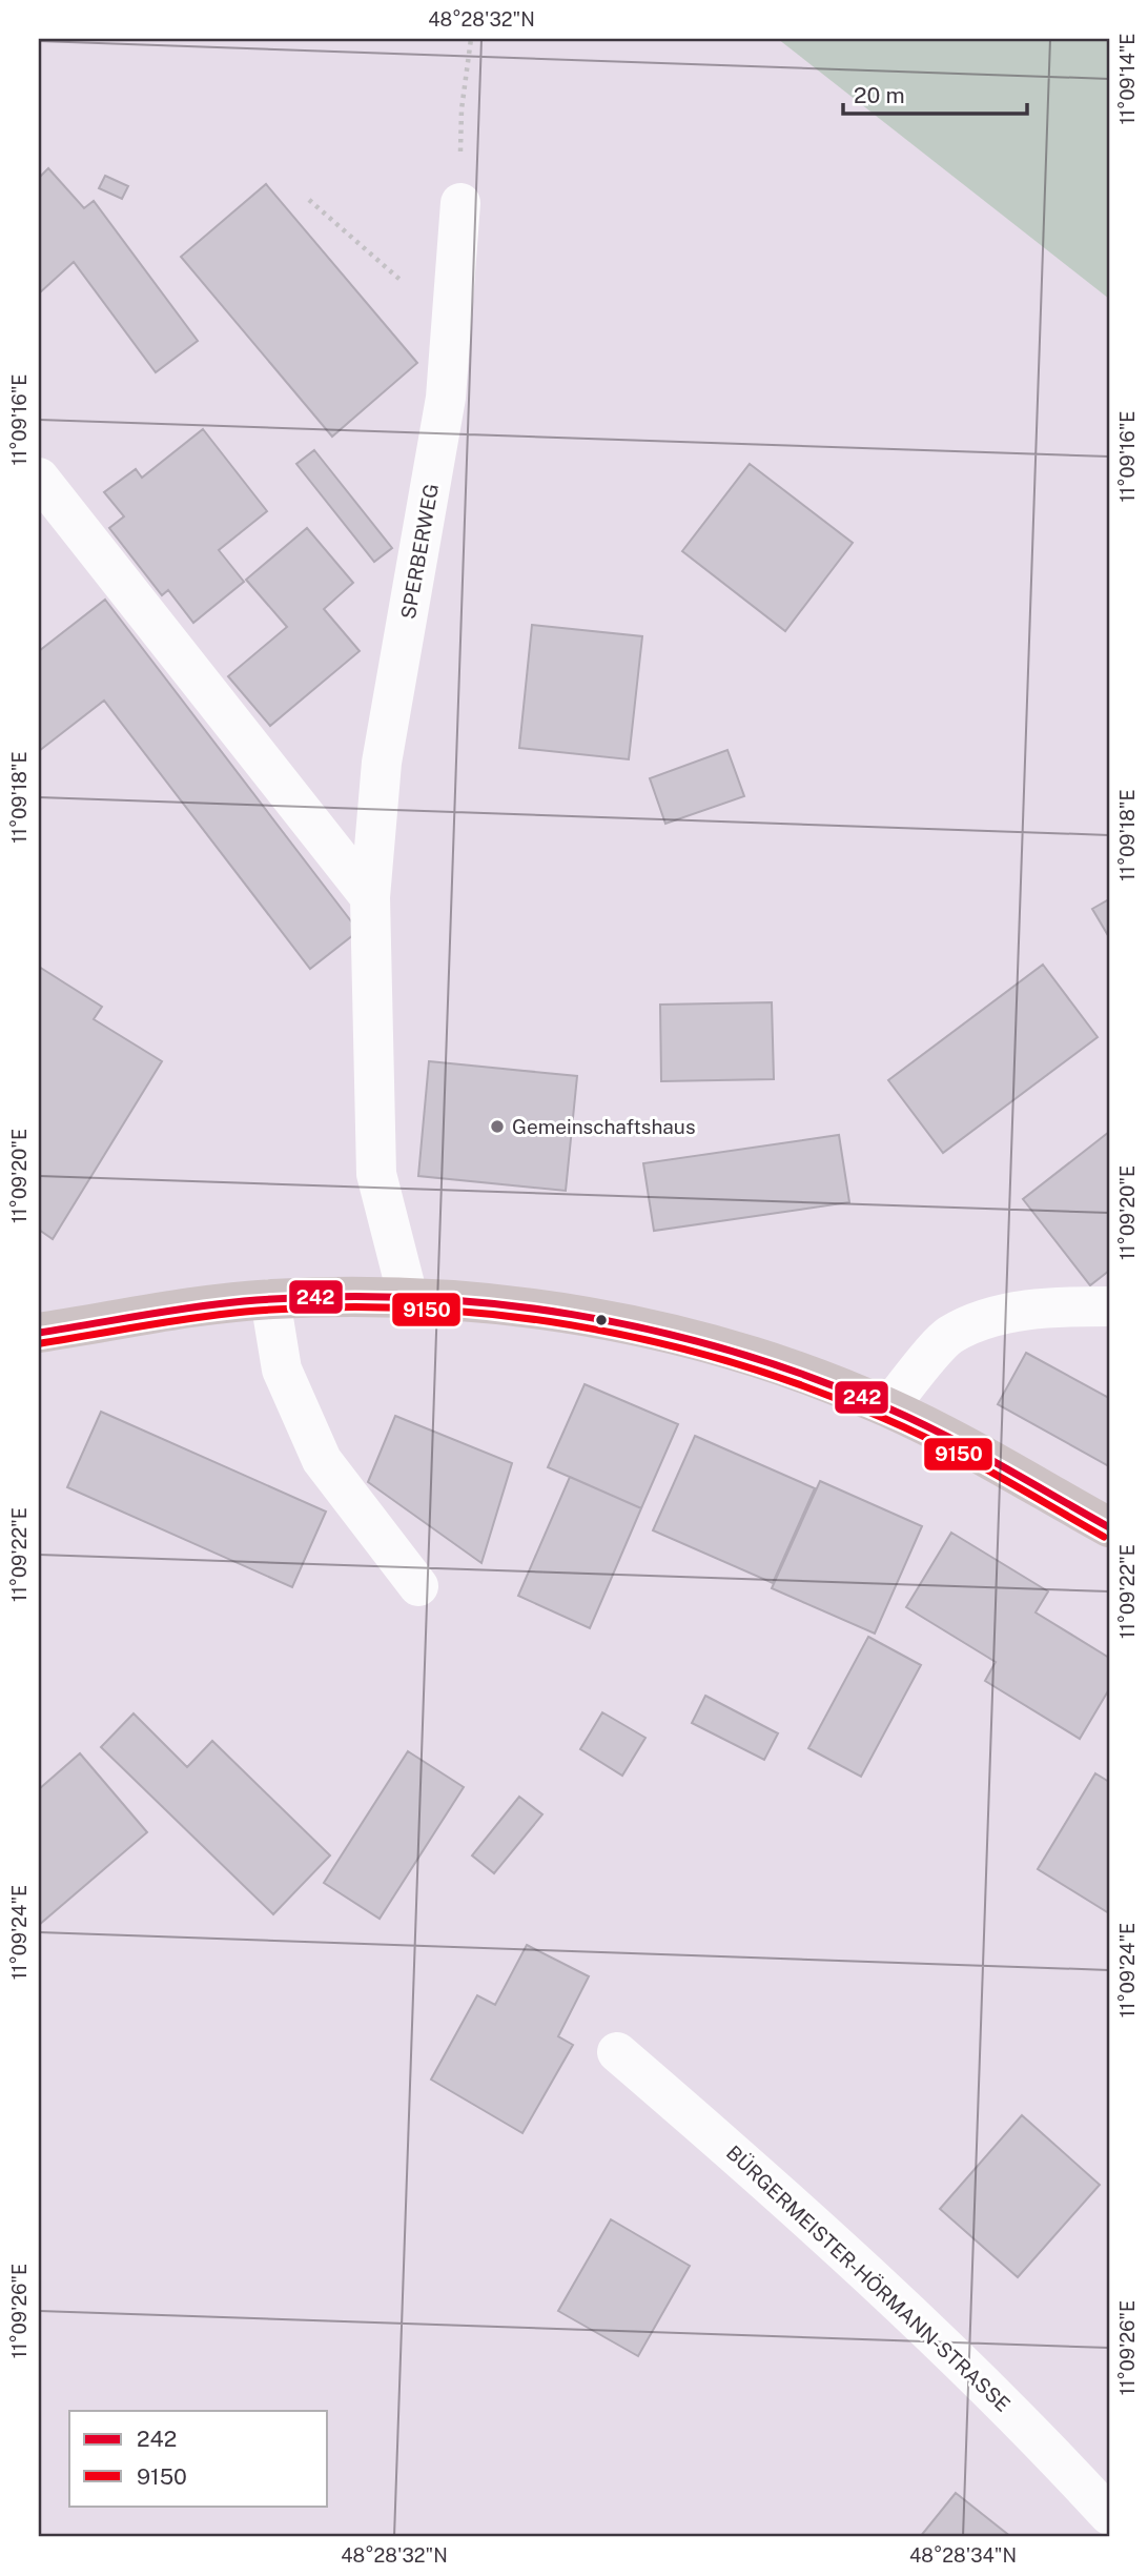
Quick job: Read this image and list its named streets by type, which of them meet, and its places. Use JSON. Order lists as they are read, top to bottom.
{
  "streets": {
    "street": ["SPERBERWEG", "BÜRGERMEISTER-HÖRMANN-STRASSE"]
  },
  "places": ["Gemeinschaftshaus"],
  "lines": ["transit line 242", "transit line 9150"],
  "legend": ["242", "9150"],
  "scale_bar": "20 m",
  "coordinates": [
    "48°28'32\"N",
    "11°09'14\"E",
    "11°09'16\"E",
    "11°09'18\"E",
    "11°09'20\"E",
    "11°09'22\"E",
    "11°09'24\"E",
    "11°09'26\"E",
    "48°28'34\"N"
  ]
}
